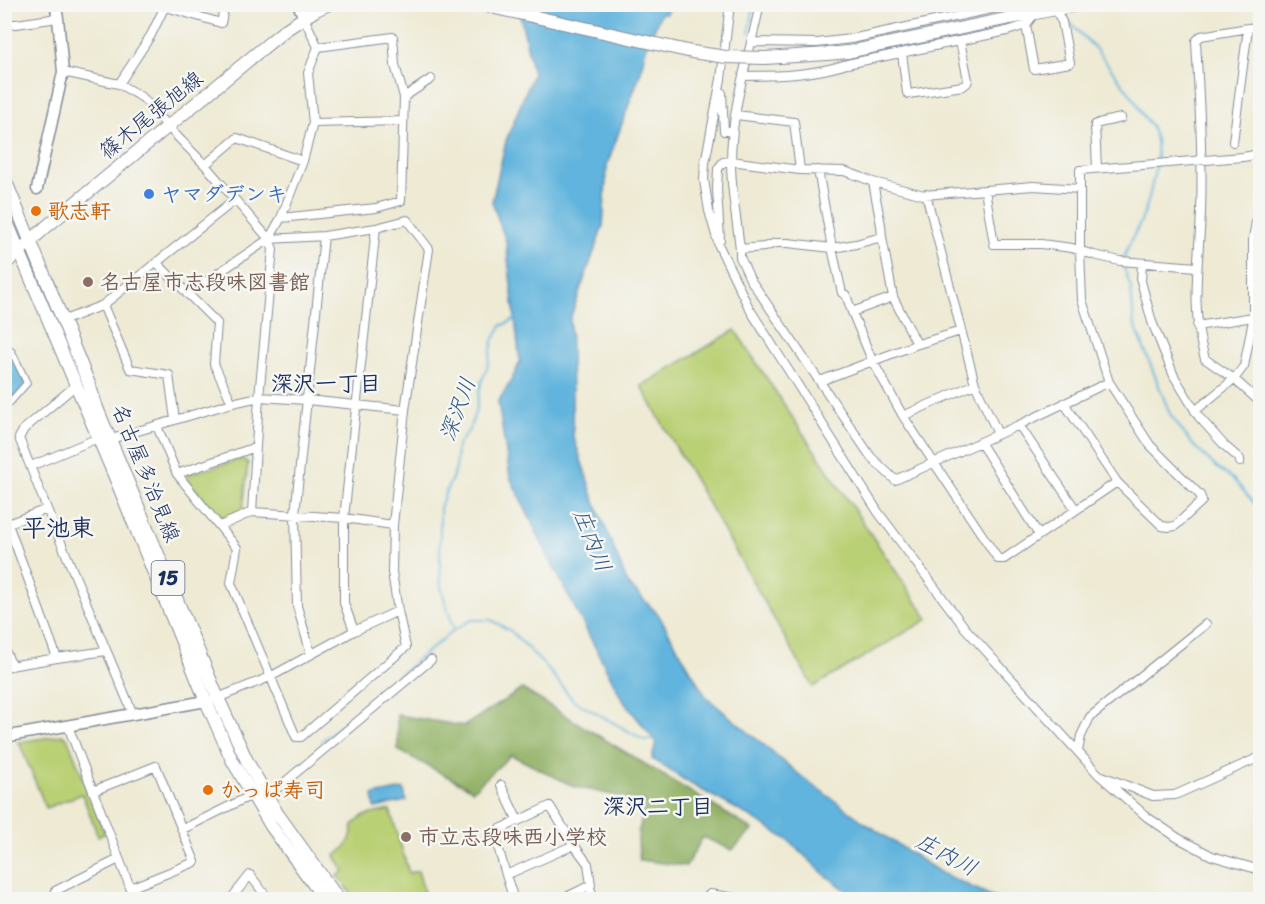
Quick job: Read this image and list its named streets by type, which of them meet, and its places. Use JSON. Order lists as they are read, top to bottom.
{
  "streets": {
    "main road": ["篠木尾張旭線", "名古屋多治見線", "15"]
  },
  "crossings": [
    ["篠木尾張旭線", "名古屋多治見線"]
  ],
  "districts": ["深沢一丁目", "平池東", "深沢二丁目"],
  "water": ["深沢川", "庄内川"],
  "places": [
    "ヤマダデンキ",
    "歌志軒",
    "名古屋市志段味図書館",
    "かっぱ寿司",
    "市立志段味西小学校"
  ]
}
